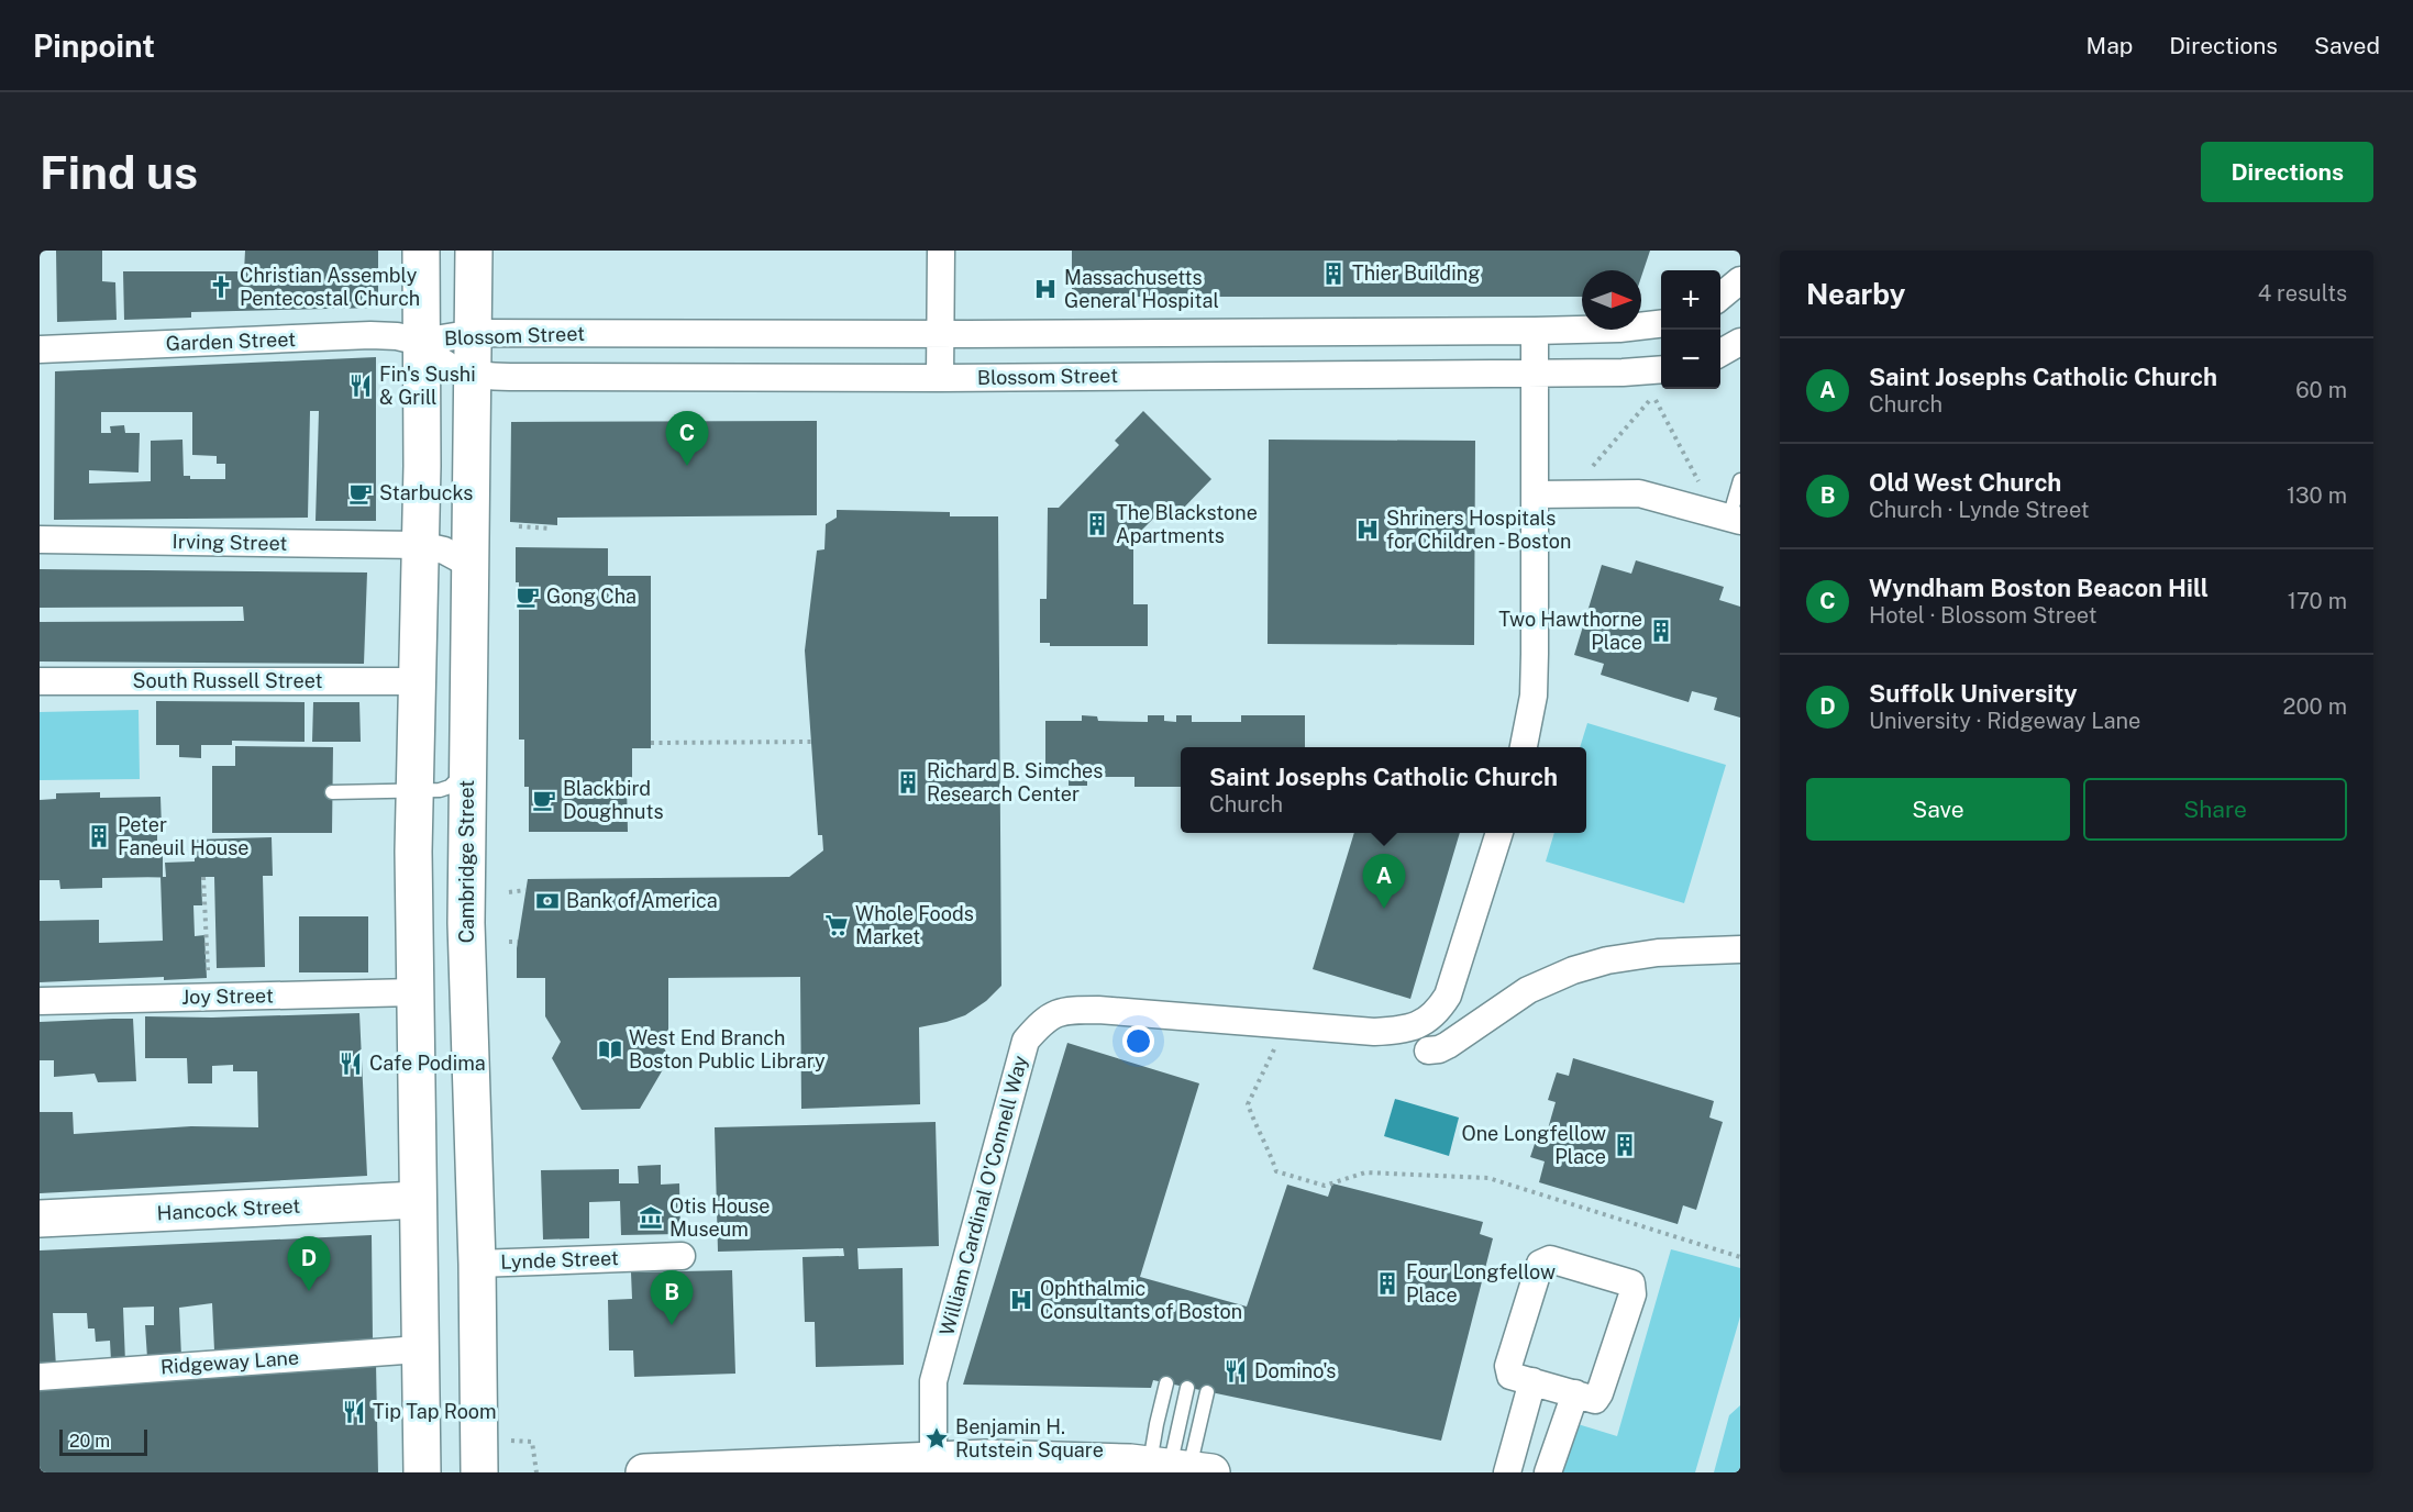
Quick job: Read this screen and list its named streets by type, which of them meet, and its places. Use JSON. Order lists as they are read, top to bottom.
{
  "streets": {
    "main road": ["Cambridge Street", "Hancock Street"],
    "street": [
      "Blossom Street",
      "Garden Street",
      "Irving Street",
      "South Russell Street",
      "Joy Street",
      "William Cardinal O'Connell Way",
      "Lynde Street",
      "Ridgeway Lane"
    ]
  },
  "crossings": [
    ["Blossom Street", "Garden Street"],
    ["Blossom Street", "Cambridge Street"],
    ["Irving Street", "Cambridge Street"],
    ["Cambridge Street", "Lynde Street"]
  ],
  "places": {
    "building": [
      "Thier Building",
      "The Blackstone Apartments",
      "Two Hawthorne Place",
      "Richard B. Simches Research Center",
      "Peter Faneuil House",
      "One Longfellow Place",
      "Four Longfellow Place"
    ],
    "church": ["Christian Assembly Pentecostal Church"],
    "hospital": ["Massachusetts General Hospital", "Shriners Hospitals for Children - Boston", "Ophthalmic Consultants of Boston"],
    "restaurant": [
      "Fin's Sushi & Grill",
      "Cafe Podima",
      "Domino's",
      "Tip Tap Room"
    ],
    "cafe": ["Starbucks", "Gong Cha", "Blackbird Doughnuts"],
    "bank": ["Bank of America"],
    "supermarket": ["Whole Foods Market"],
    "library": ["West End Branch Boston Public Library"],
    "museum": ["Otis House Museum"],
    "place": ["Benjamin H. Rutstein Square"]
  },
  "scale_bar": "20 m",
  "north": "right",
  "page": {
    "header": "Pinpoint",
    "nav": ["Map", "Directions", "Saved"],
    "buttons": [
      "Directions",
      ["Save", "Share"]
    ],
    "title": "Find us",
    "heading": ["Nearby", "4 results"],
    "map_buttons": ["+", "−"],
    "list": [
      {
        "mark": "A",
        "name": "Saint Josephs Catholic Church",
        "note": "Church",
        "value": "60 m"
      },
      {
        "mark": "B",
        "name": "Old West Church",
        "note": "Church · Lynde Street",
        "value": "130 m"
      },
      {
        "mark": "C",
        "name": "Wyndham Boston Beacon Hill",
        "note": "Hotel · Blossom Street",
        "value": "170 m"
      },
      {
        "mark": "D",
        "name": "Suffolk University",
        "note": "University · Ridgeway Lane",
        "value": "200 m"
      }
    ],
    "pins": [
      "C",
      "A",
      "D",
      "B"
    ],
    "popup": ["Saint Josephs Catholic Church", "Church"],
    "scale": "20 m"
  }
}
